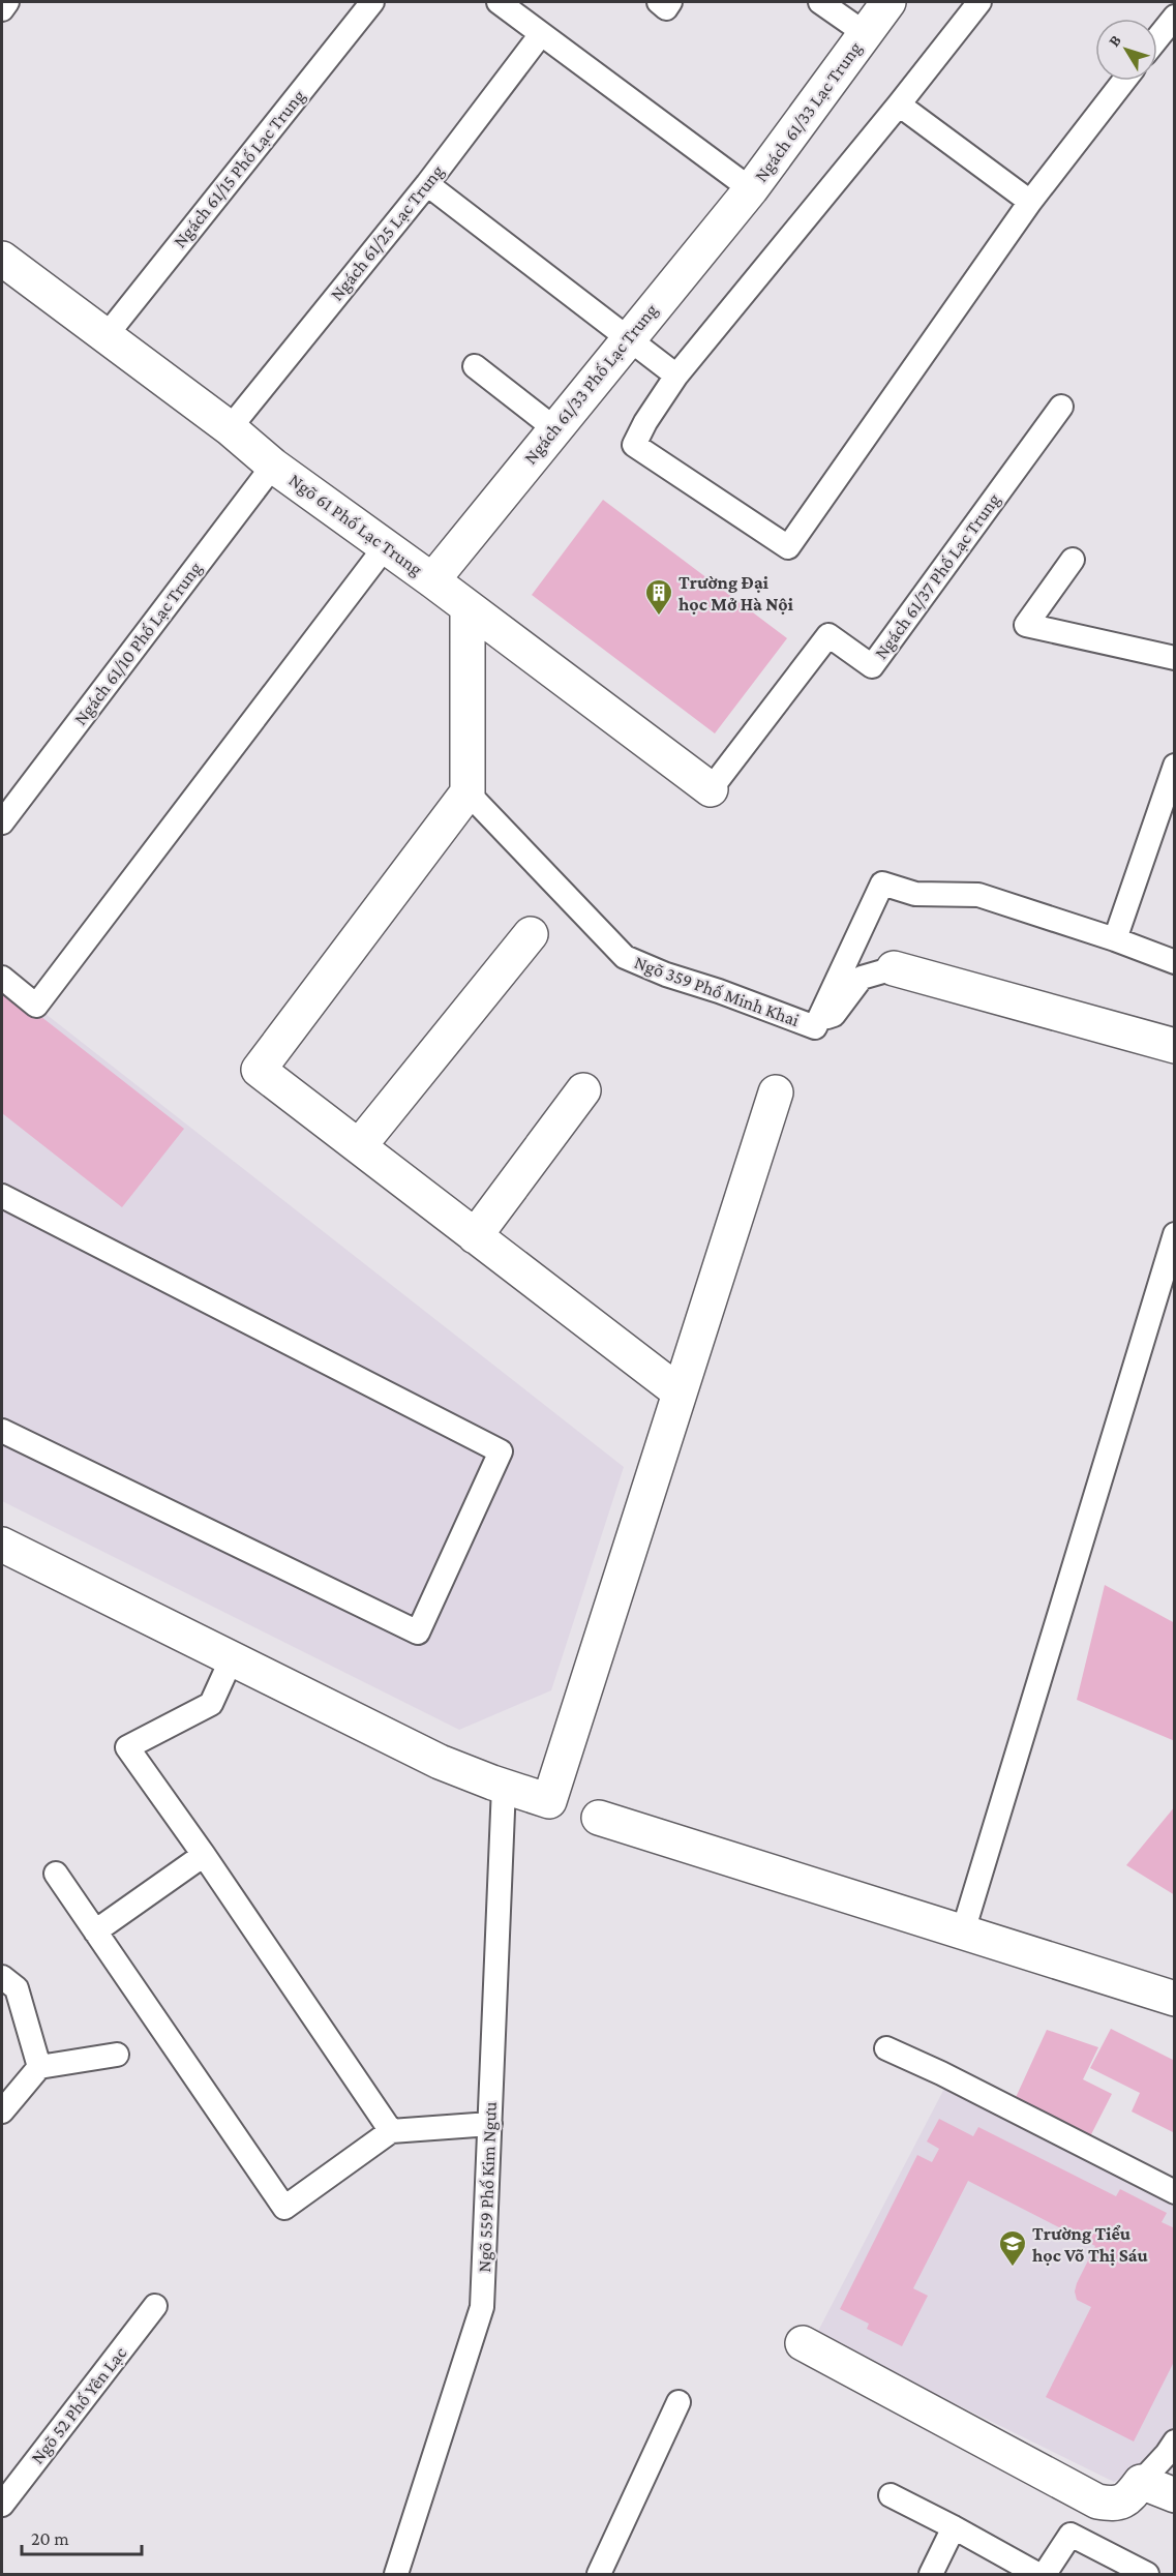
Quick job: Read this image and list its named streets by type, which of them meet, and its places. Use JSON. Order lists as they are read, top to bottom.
{
  "streets": {
    "street": ["Ngách 61/33 Lạc Trung", "Ngách 61/33 Phố Lạc Trung", "Ngõ 61 Phố Lạc Trung"],
    "lane": [
      "Ngách 61/15 Phố Lạc Trung",
      "Ngách 61/25 Lạc Trung",
      "Ngách 61/37 Phố Lạc Trung",
      "Ngách 61/10 Phố Lạc Trung",
      "Ngõ 359 Phố Minh Khai",
      "Ngõ 559 Phố Kim Ngưu",
      "Ngõ 52 Phố Yên Lạc"
    ]
  },
  "crossings": [
    ["Ngách 61/33 Lạc Trung", "Ngách 61/33 Phố Lạc Trung"],
    ["Ngách 61/15 Phố Lạc Trung", "Ngõ 61 Phố Lạc Trung"],
    ["Ngách 61/25 Lạc Trung", "Ngõ 61 Phố Lạc Trung"],
    ["Ngách 61/33 Phố Lạc Trung", "Ngõ 61 Phố Lạc Trung"],
    ["Ngõ 61 Phố Lạc Trung", "Ngách 61/37 Phố Lạc Trung"],
    ["Ngõ 61 Phố Lạc Trung", "Ngách 61/10 Phố Lạc Trung"]
  ],
  "places": {
    "building": ["Trường Đại học Mở Hà Nội"],
    "school or university": ["Trường Tiểu học Võ Thị Sáu"]
  },
  "scale_bar": "20 m",
  "north": "top left"
}
